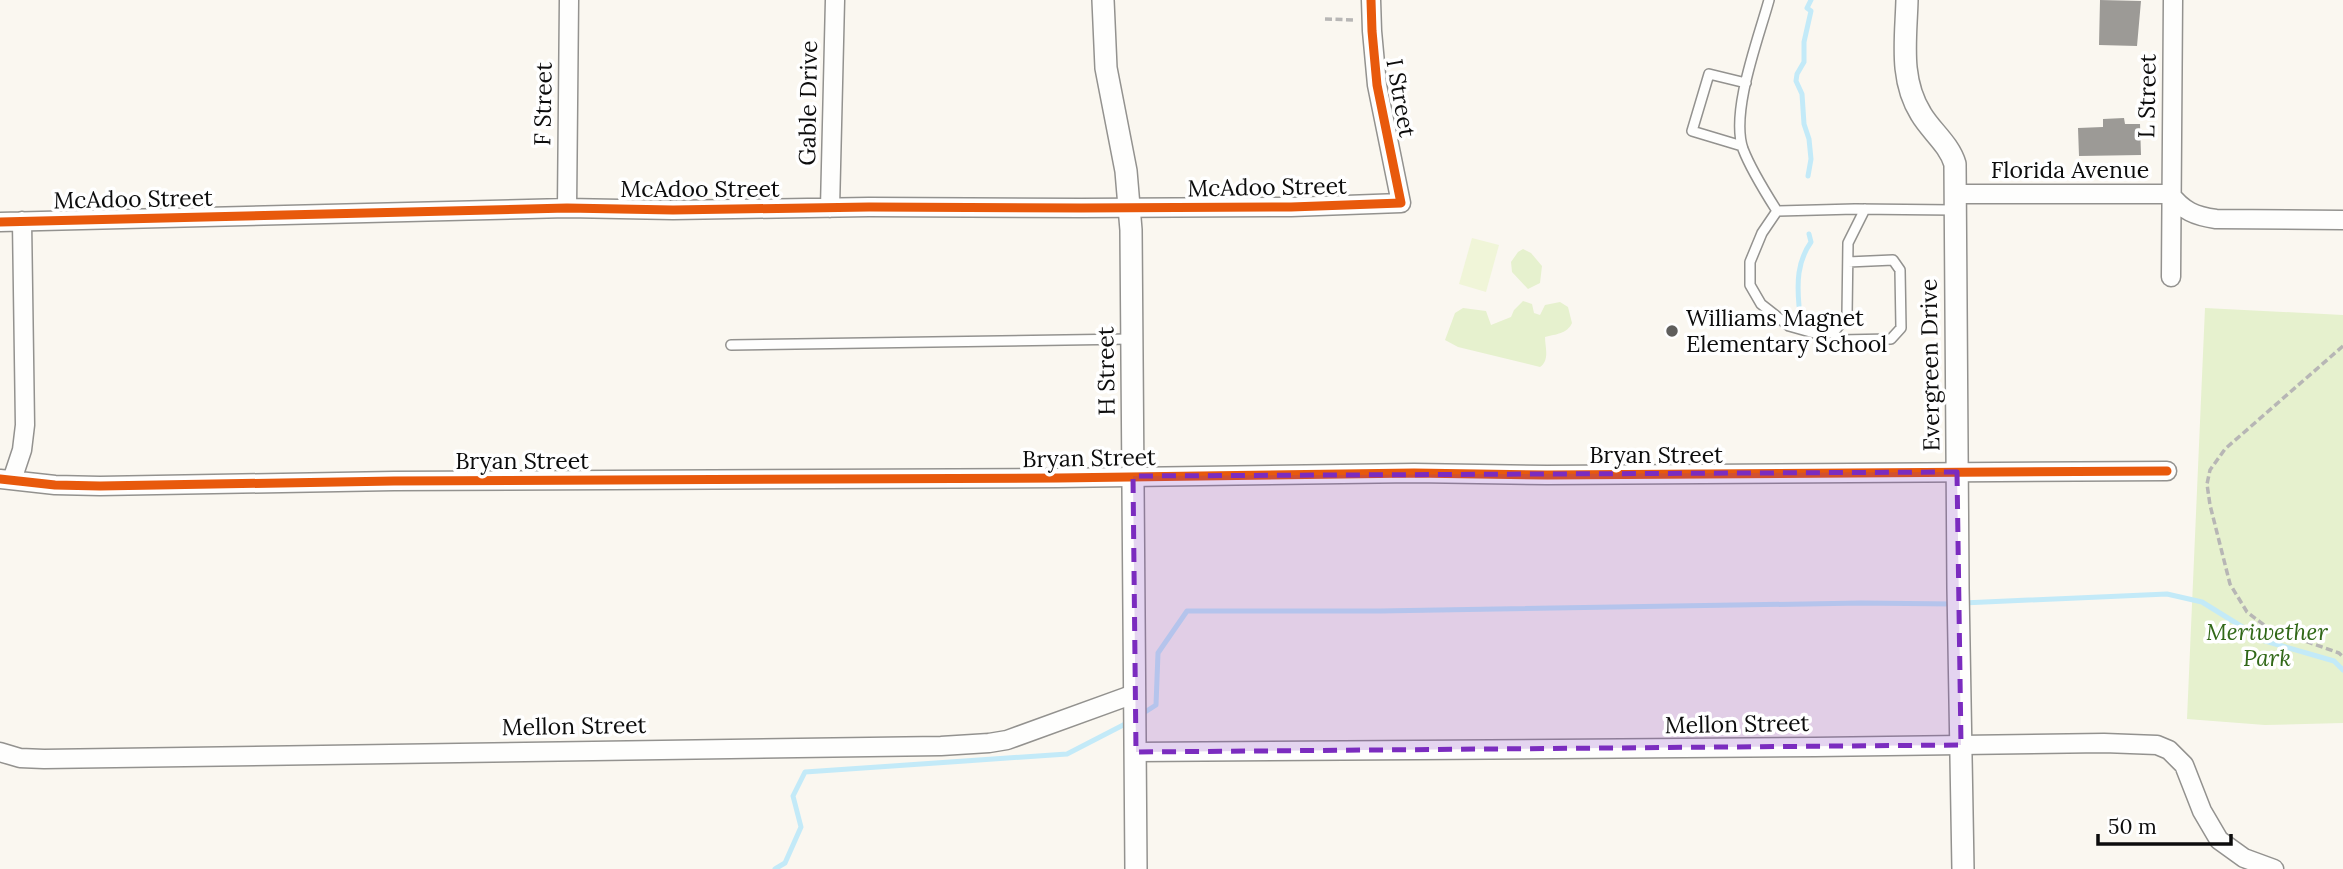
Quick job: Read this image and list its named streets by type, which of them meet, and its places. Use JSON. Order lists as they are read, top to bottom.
{
  "streets": {
    "street": [
      "L Street",
      "I Street",
      "Gable Drive",
      "F Street",
      "Florida Avenue",
      "McAdoo Street",
      "Evergreen Drive",
      "H Street",
      "Bryan Street",
      "Mellon Street"
    ]
  },
  "crossings": [
    ["L Street", "Florida Avenue"],
    ["I Street", "McAdoo Street"],
    ["Gable Drive", "McAdoo Street"],
    ["F Street", "McAdoo Street"],
    ["Florida Avenue", "Evergreen Drive"],
    ["McAdoo Street", "H Street"],
    ["Evergreen Drive", "Bryan Street"],
    ["Evergreen Drive", "Mellon Street"],
    ["H Street", "Bryan Street"],
    ["H Street", "Mellon Street"]
  ],
  "parks": ["Meriwether Park"],
  "places": ["Williams Magnet Elementary School"],
  "scale_bar": "50 m"
}
